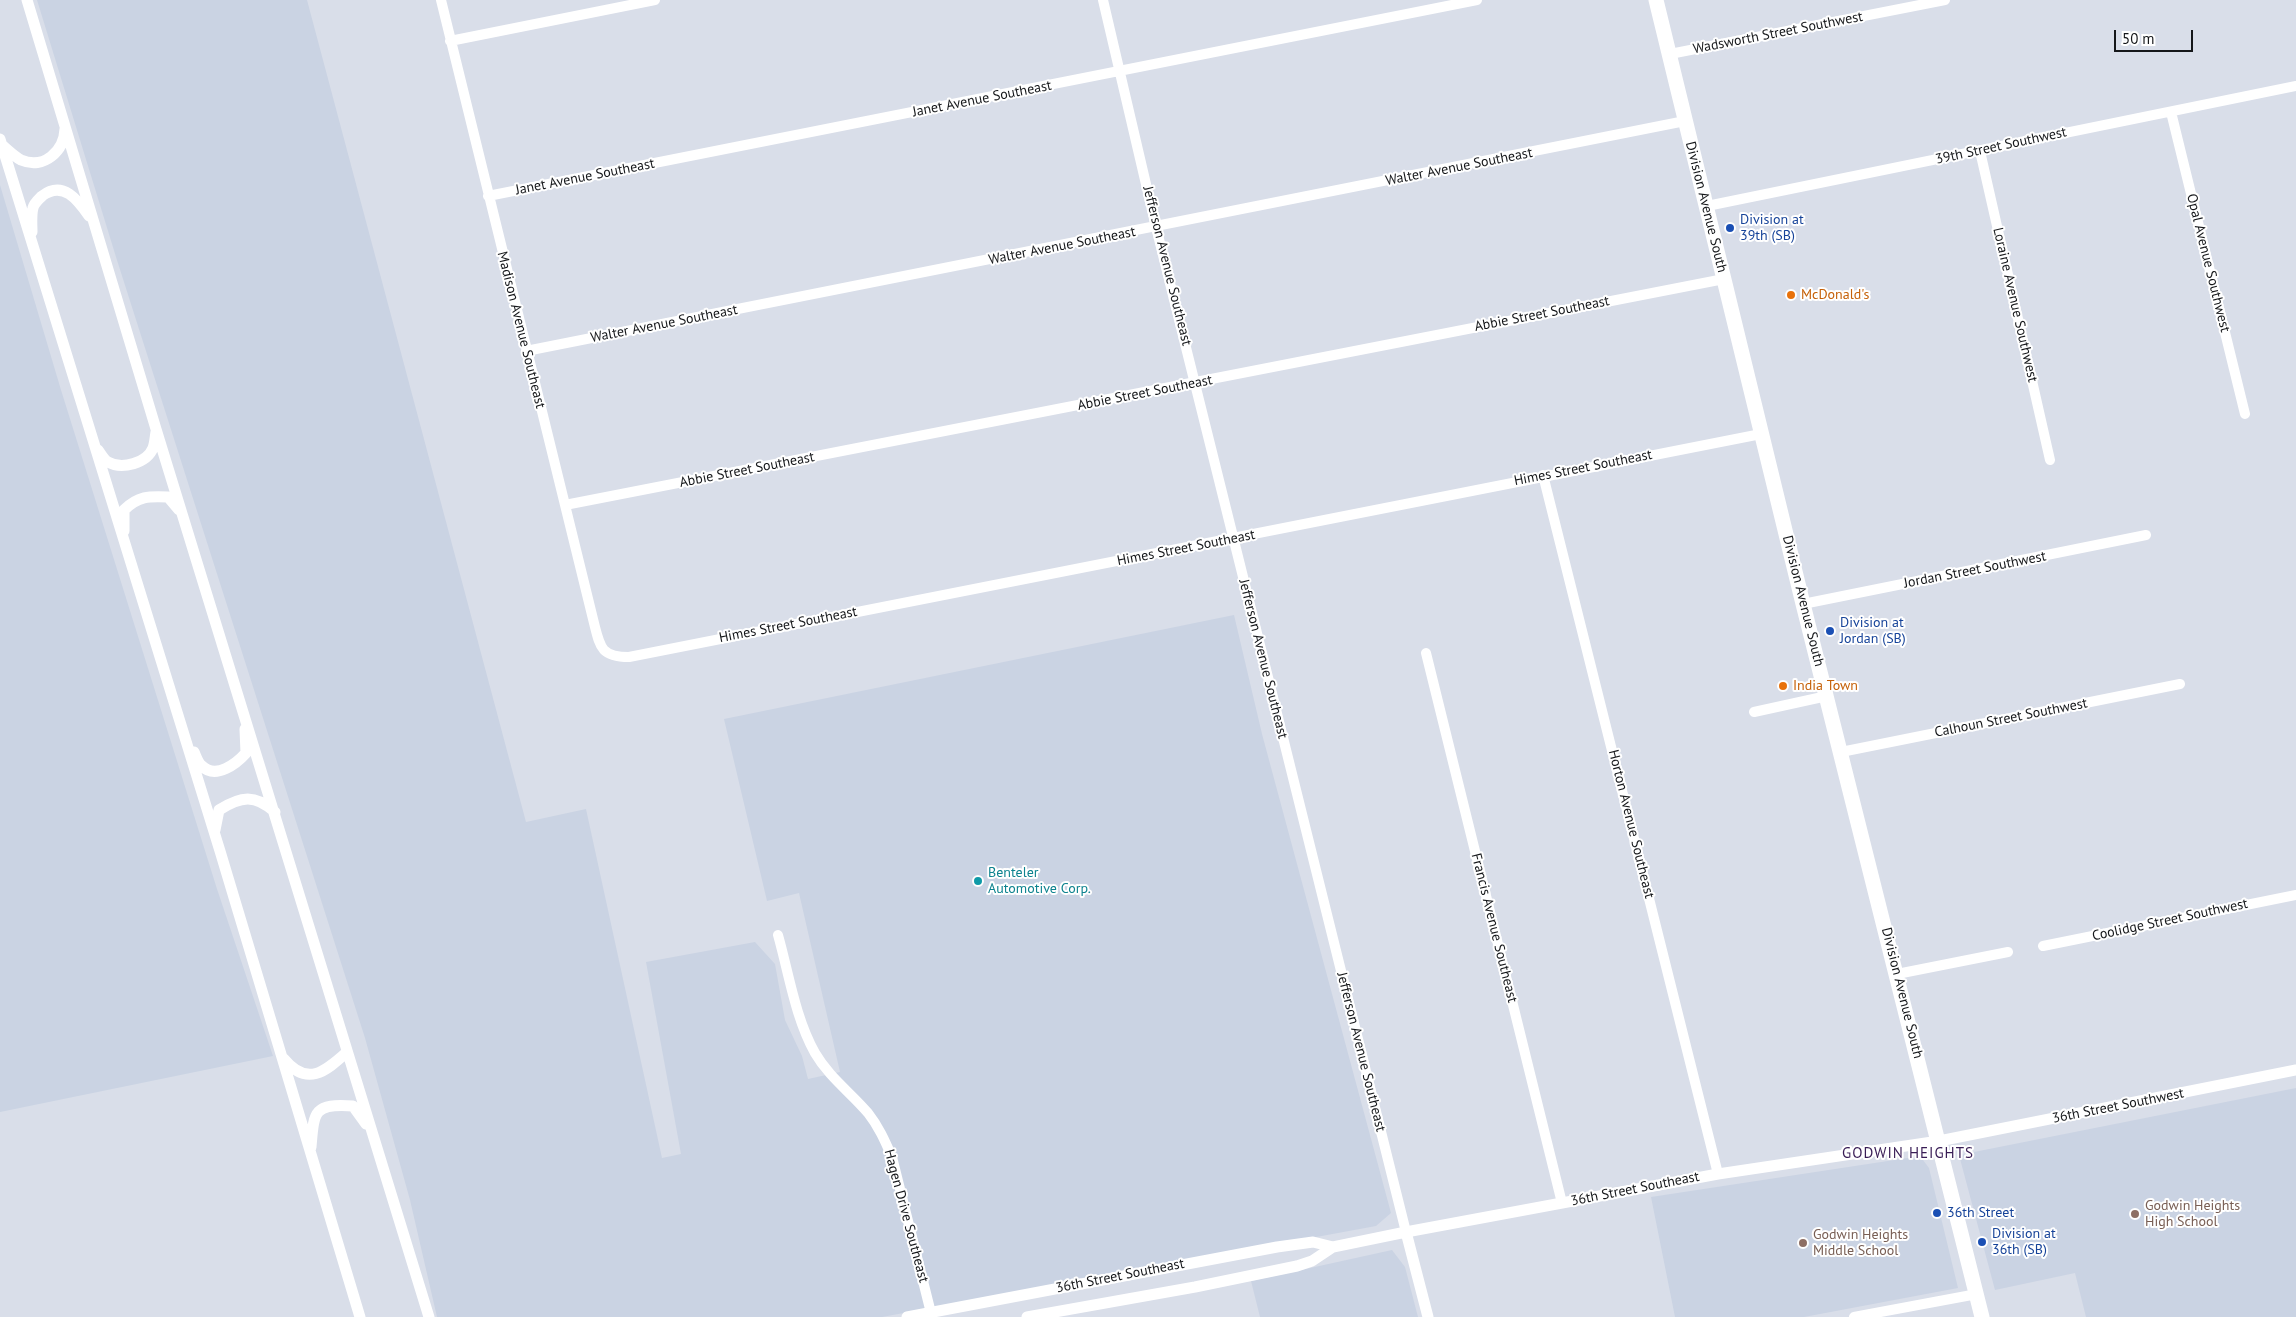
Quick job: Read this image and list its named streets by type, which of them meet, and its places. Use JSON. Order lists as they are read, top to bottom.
{
  "streets": {
    "main road": ["Division Avenue South"],
    "street": [
      "Wadsworth Street Southwest",
      "Janet Avenue Southeast",
      "39th Street Southwest",
      "Walter Avenue Southeast",
      "Opal Avenue Southwest",
      "Jefferson Avenue Southeast",
      "Loraine Avenue Southwest",
      "Abbie Street Southeast",
      "Madison Avenue Southeast",
      "Himes Street Southeast",
      "Jordan Street Southwest",
      "Calhoun Street Southwest",
      "Horton Avenue Southeast",
      "Coolidge Street Southwest",
      "Francis Avenue Southeast",
      "36th Street Southwest",
      "36th Street Southeast",
      "Hagen Drive Southeast"
    ]
  },
  "crossings": [
    ["Wadsworth Street Southwest", "Division Avenue South"],
    ["Janet Avenue Southeast", "Jefferson Avenue Southeast"],
    ["Janet Avenue Southeast", "Madison Avenue Southeast"],
    ["39th Street Southwest", "Division Avenue South"],
    ["39th Street Southwest", "Opal Avenue Southwest"],
    ["39th Street Southwest", "Loraine Avenue Southwest"],
    ["Walter Avenue Southeast", "Division Avenue South"],
    ["Walter Avenue Southeast", "Jefferson Avenue Southeast"],
    ["Walter Avenue Southeast", "Madison Avenue Southeast"],
    ["Division Avenue South", "Abbie Street Southeast"],
    ["Division Avenue South", "Himes Street Southeast"],
    ["Division Avenue South", "Jordan Street Southwest"],
    ["Division Avenue South", "Calhoun Street Southwest"],
    ["Division Avenue South", "36th Street Southwest"],
    ["Division Avenue South", "36th Street Southeast"],
    ["Jefferson Avenue Southeast", "Abbie Street Southeast"],
    ["Jefferson Avenue Southeast", "Himes Street Southeast"],
    ["Jefferson Avenue Southeast", "36th Street Southeast"],
    ["Abbie Street Southeast", "Madison Avenue Southeast"],
    ["Madison Avenue Southeast", "Himes Street Southeast"],
    ["Himes Street Southeast", "Horton Avenue Southeast"],
    ["Horton Avenue Southeast", "36th Street Southeast"],
    ["Francis Avenue Southeast", "36th Street Southeast"],
    ["36th Street Southwest", "36th Street Southeast"],
    ["36th Street Southeast", "Hagen Drive Southeast"]
  ],
  "districts": ["GODWIN HEIGHTS"],
  "places": [
    "Division at 39th (SB)",
    "McDonald's",
    "Division at Jordan (SB)",
    "India Town",
    "Benteler Automotive Corp.",
    "36th Street",
    "Godwin Heights High School",
    "Division at 36th (SB)",
    "Godwin Heights Middle School"
  ],
  "scale_bar": "50 m"
}
